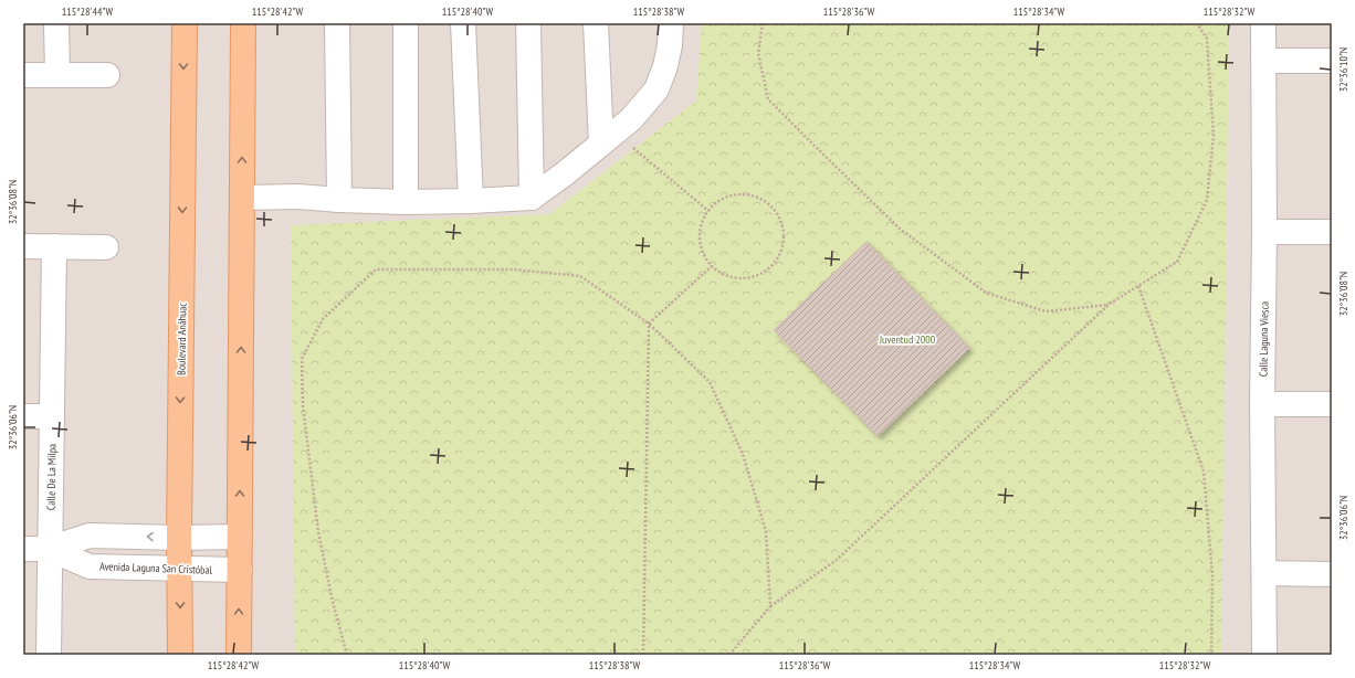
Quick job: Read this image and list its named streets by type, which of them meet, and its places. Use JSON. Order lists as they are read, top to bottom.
{
  "streets": {
    "main road": ["Boulevard Anáhuac"],
    "street": ["Calle Laguna Viesca", "Calle De La Milpa", "Avenida Laguna San Cristóbal"]
  },
  "crossings": [
    ["Boulevard Anáhuac", "Avenida Laguna San Cristóbal"],
    ["Calle De La Milpa", "Avenida Laguna San Cristóbal"]
  ],
  "parks": ["Juventud 2000"],
  "coordinates": [
    "115°28'44\"W",
    "115°28'42\"W",
    "115°28'40\"W",
    "115°28'38\"W",
    "115°28'36\"W",
    "115°28'34\"W",
    "115°28'32\"W",
    "32°36'10\"N",
    "32°36'08\"N",
    "32°36'06\"N"
  ]
}
